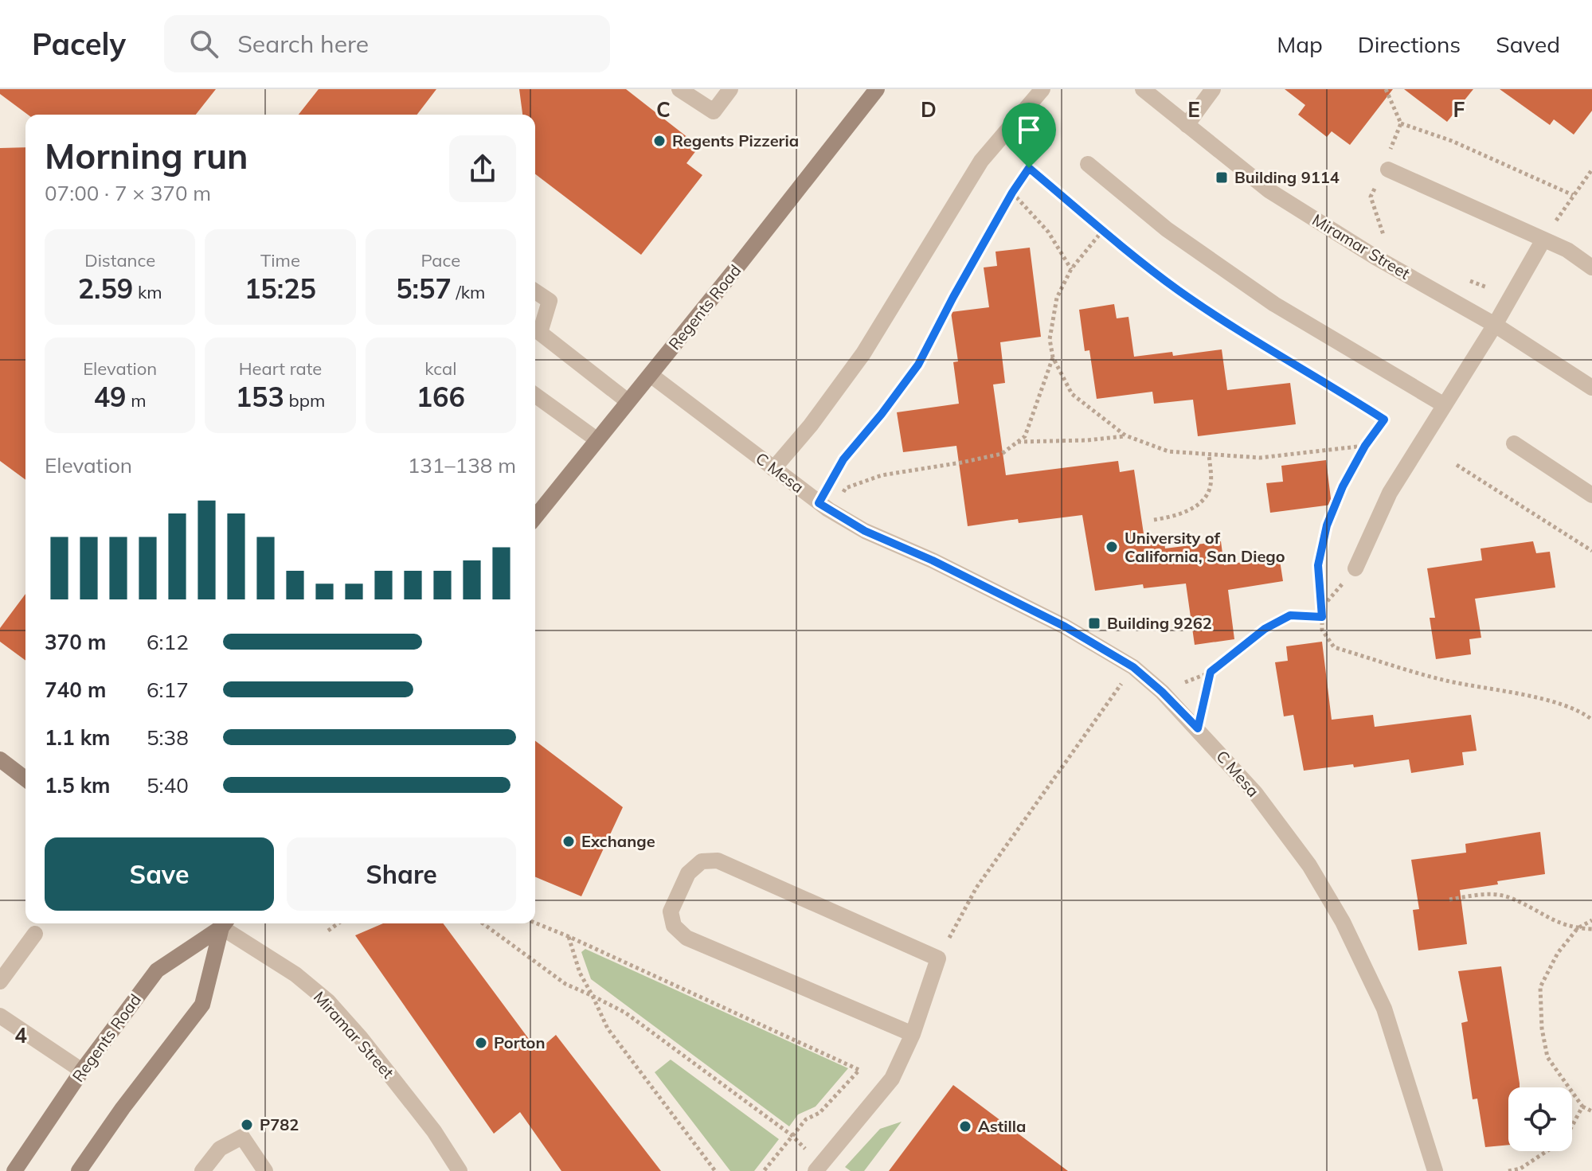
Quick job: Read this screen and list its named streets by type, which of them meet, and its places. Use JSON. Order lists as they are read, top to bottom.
{
  "streets": {
    "main road": ["Regents Road"],
    "street": ["Miramar Street", "C Mesa"]
  },
  "crossings": [
    ["Regents Road", "C Mesa"]
  ],
  "places": {
    "other": [
      "Regents Pizzeria",
      "University of California, San Diego",
      "Exchange",
      "Porton",
      "P782",
      "Astilla"
    ],
    "transit": ["Building 9114", "Building 9262"]
  },
  "page": {
    "header": "Pacely",
    "search": "Search here",
    "nav": ["Map", "Directions", "Saved"],
    "heading": ["Morning run", "07:00 · 7 × 370 m"],
    "stats": [
      ["Distance", "2.59 km"],
      ["Time", "15:25"],
      ["Pace", "5:57 /km"],
      ["Elevation", "49 m"],
      ["Heart rate", "153 bpm"],
      ["kcal", "166"]
    ],
    "chart": ["Elevation", "131–138 m"],
    "list": [
      {
        "name": "370 m",
        "note": "6:12"
      },
      {
        "name": "740 m",
        "note": "6:17"
      },
      {
        "name": "1.1 km",
        "note": "5:38"
      },
      {
        "name": "1.5 km",
        "note": "5:40"
      }
    ],
    "buttons": ["Save", "Share"]
  },
  "grid": {
    "columns": [
      "C",
      "D",
      "E",
      "F"
    ],
    "rows": ["4"]
  }
}
